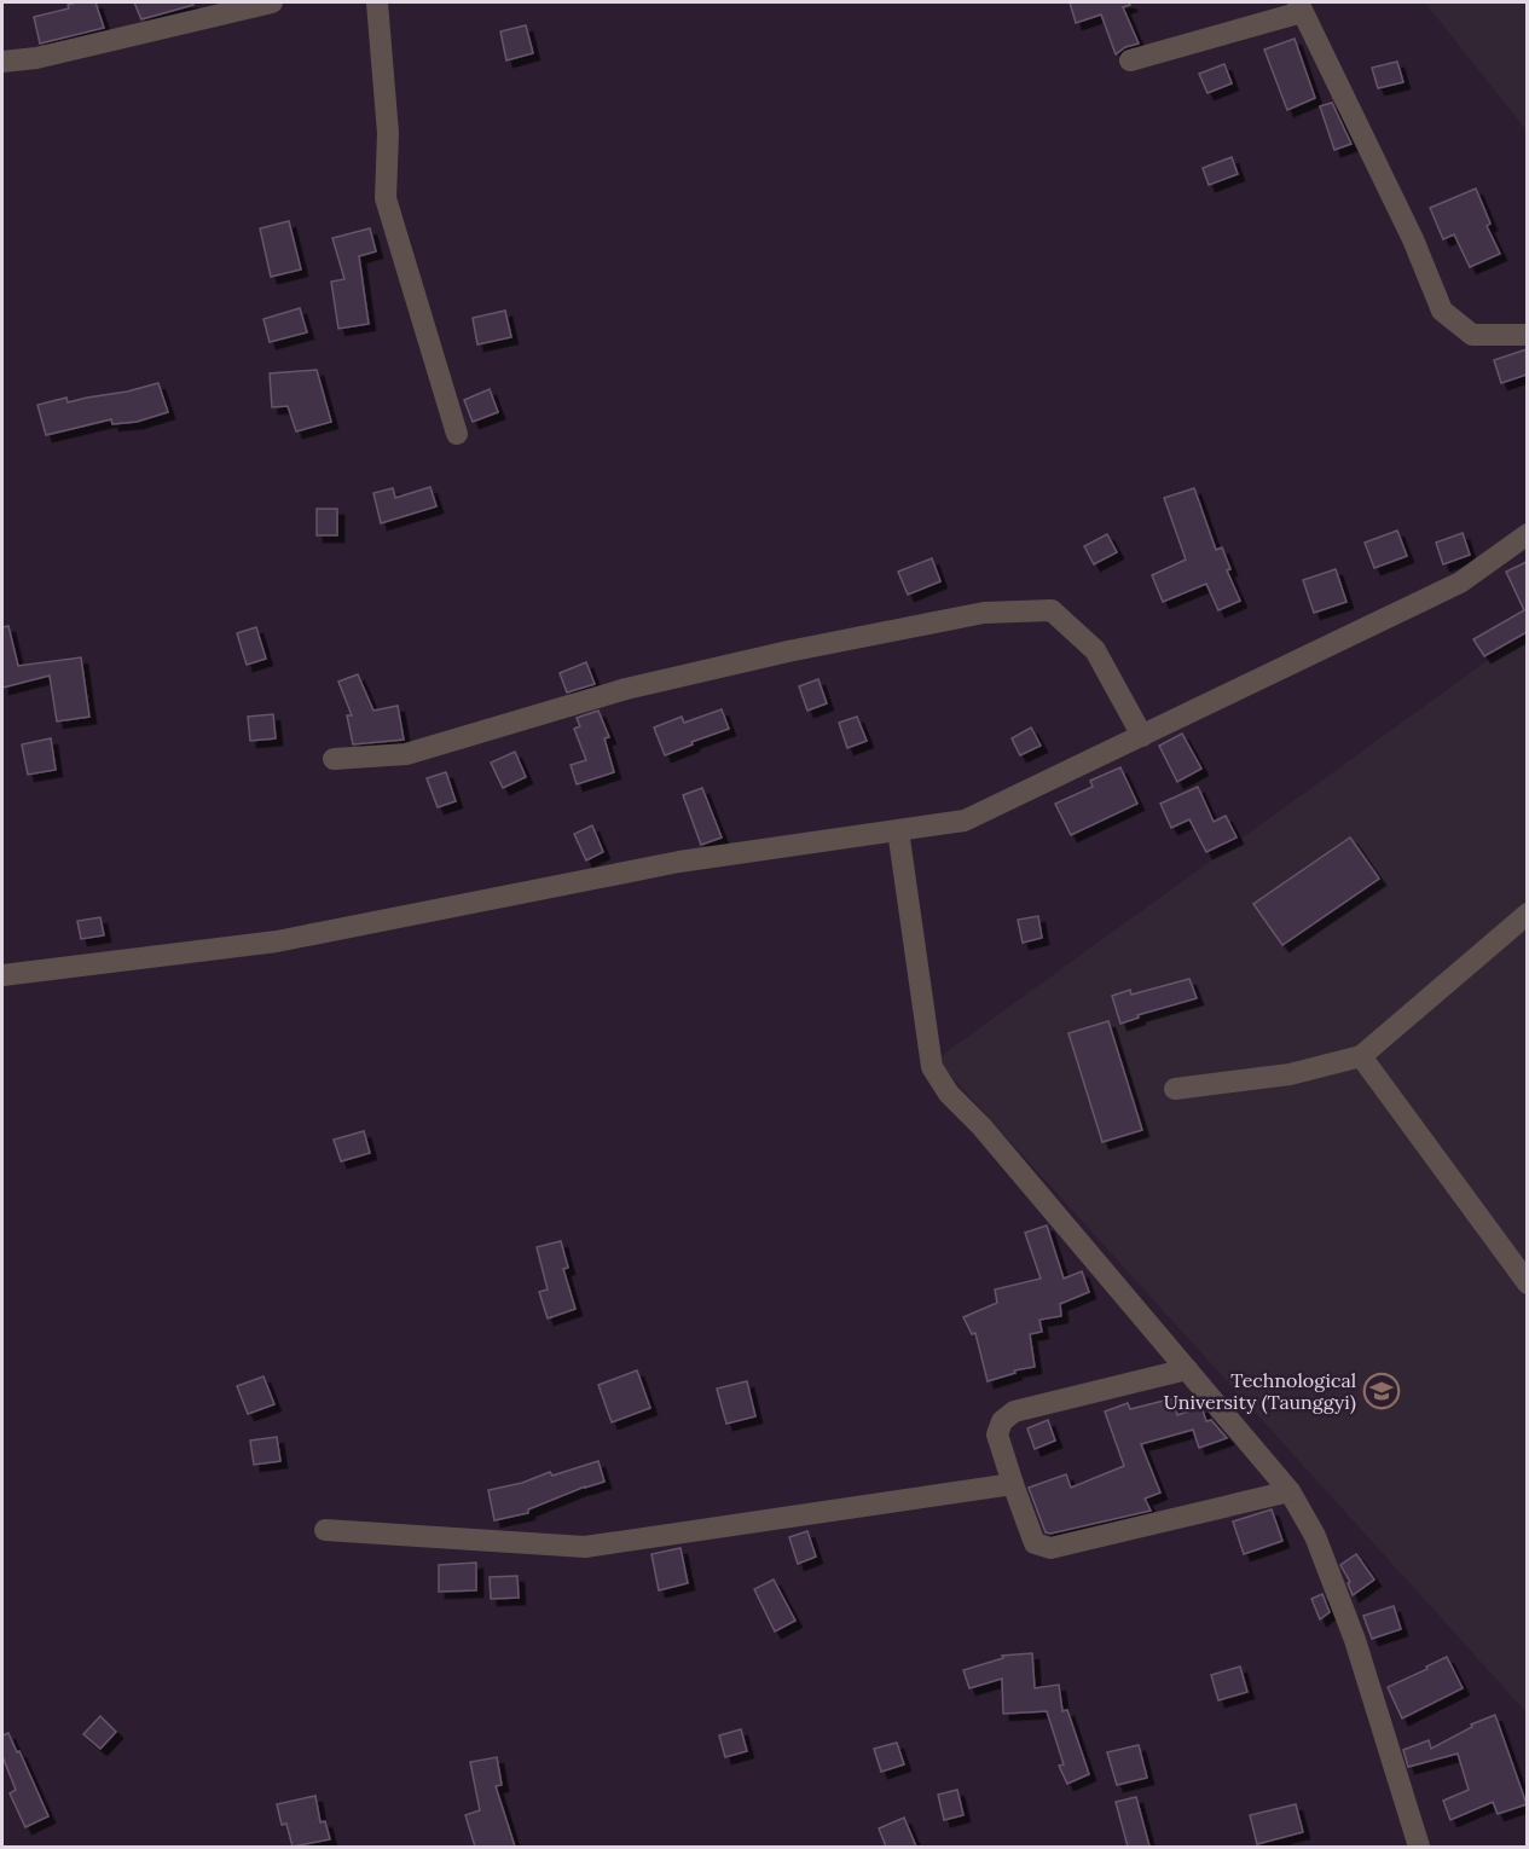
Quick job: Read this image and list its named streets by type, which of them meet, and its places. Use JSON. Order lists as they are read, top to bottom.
{
  "places": {
    "school or university": ["Technological University (Taunggyi)"]
  }
}
